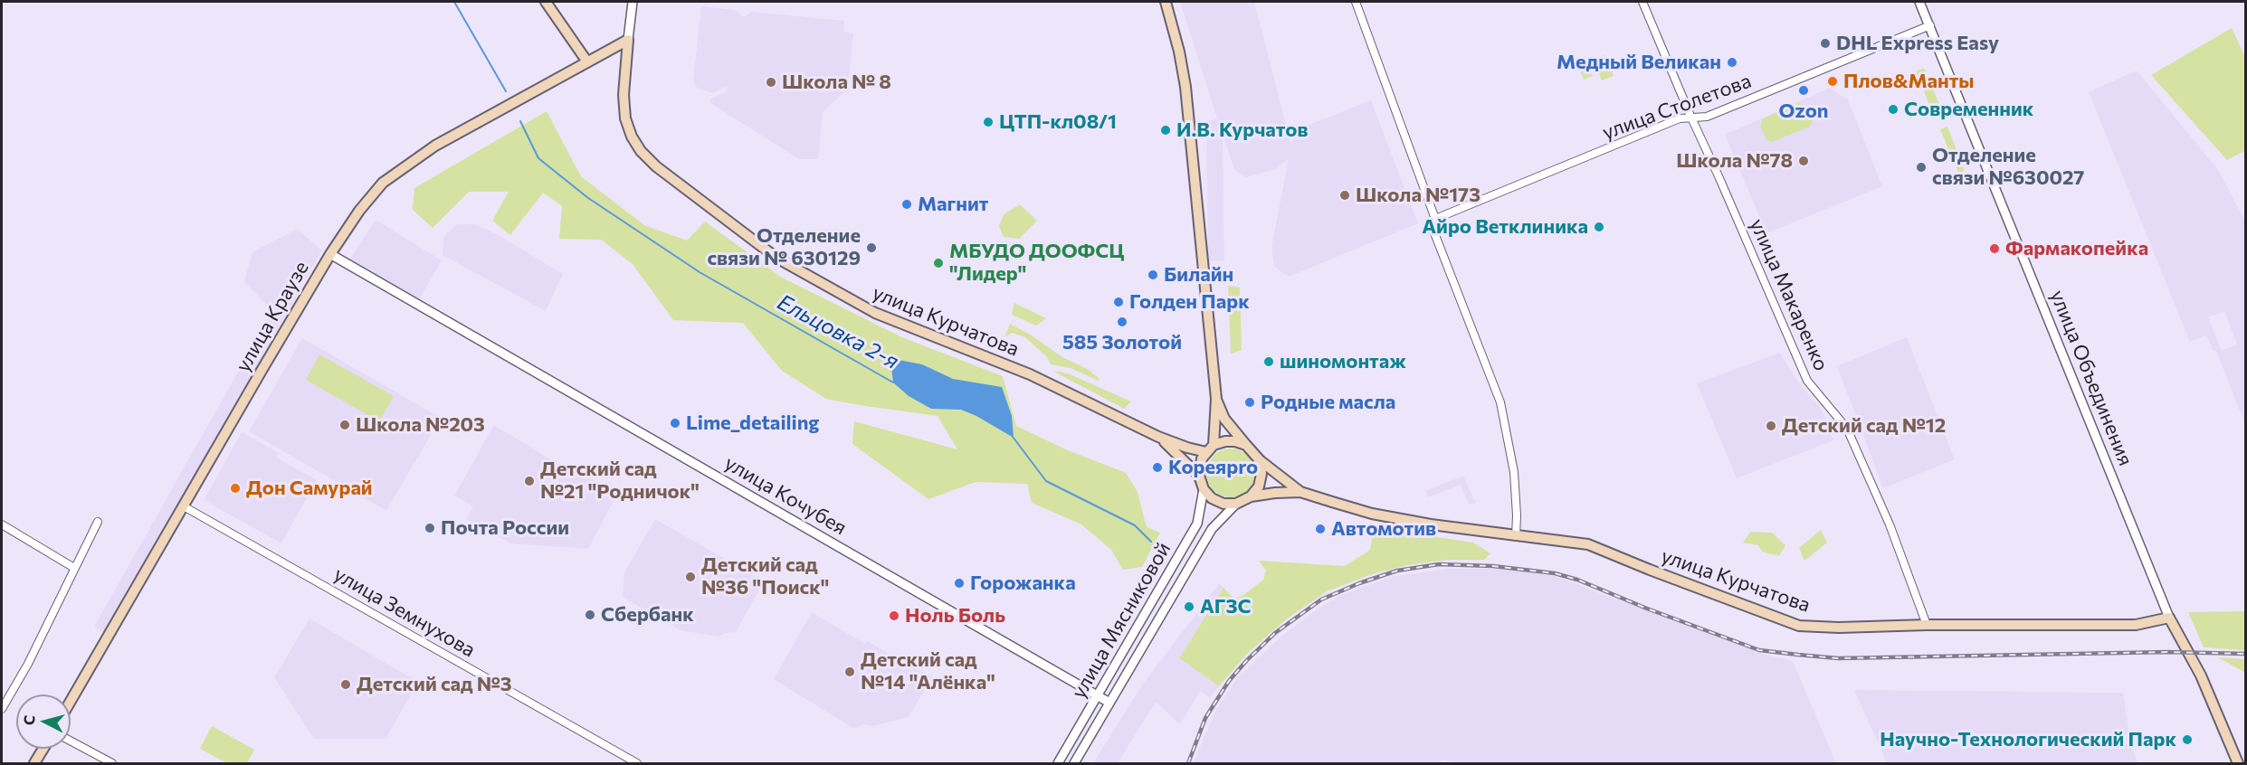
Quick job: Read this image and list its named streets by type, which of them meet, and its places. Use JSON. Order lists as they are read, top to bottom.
{
  "streets": {
    "main road": ["улица Краузе", "улица Курчатова", "улица Объединения"],
    "street": [
      "улица Столетова",
      "улица Макаренко",
      "улица Кочубея",
      "улица Земнухова",
      "улица Мясниковой"
    ]
  },
  "crossings": [
    ["улица Столетова", "улица Макаренко"],
    ["улица Столетова", "улица Объединения"],
    ["улица Макаренко", "улица Курчатова"],
    ["улица Краузе", "улица Курчатова"],
    ["улица Краузе", "улица Кочубея"],
    ["улица Краузе", "улица Земнухова"],
    ["улица Курчатова", "улица Объединения"],
    ["улица Курчатова", "улица Мясниковой"],
    ["улица Кочубея", "улица Мясниковой"]
  ],
  "water": ["Ельцовка 2-я"],
  "places": [
    "DHL Express Easy",
    "Медный Великан",
    "Плов&Манты",
    "Школа № 8",
    "Ozon",
    "Современник",
    "ЦТП-кл08/1",
    "И.В. Курчатов",
    "Школа №78",
    "Отделение связи №630027",
    "Школа №173",
    "Магнит",
    "Айро Ветклиника",
    "Отделение связи № 630129",
    "Фармакопейка",
    "МБУДО ДООФСЦ \"Лидер\"",
    "Билайн",
    "Голден Парк",
    "585 Золотой",
    "шиномонтаж",
    "Родные масла",
    "Lime_detailing",
    "Школа №203",
    "Детский сад №12",
    "Кореяpro",
    "Детский сад №21 \"Родничок\"",
    "Дон Самурай",
    "Почта России",
    "Автомотив",
    "Детский сад №36 \"Поиск\"",
    "Горожанка",
    "АГЗС",
    "Сбербанк",
    "Ноль Боль",
    "Детский сад №14 \"Алёнка\"",
    "Детский сад №3",
    "Научно-Технологический Парк"
  ],
  "north": "left"
}
